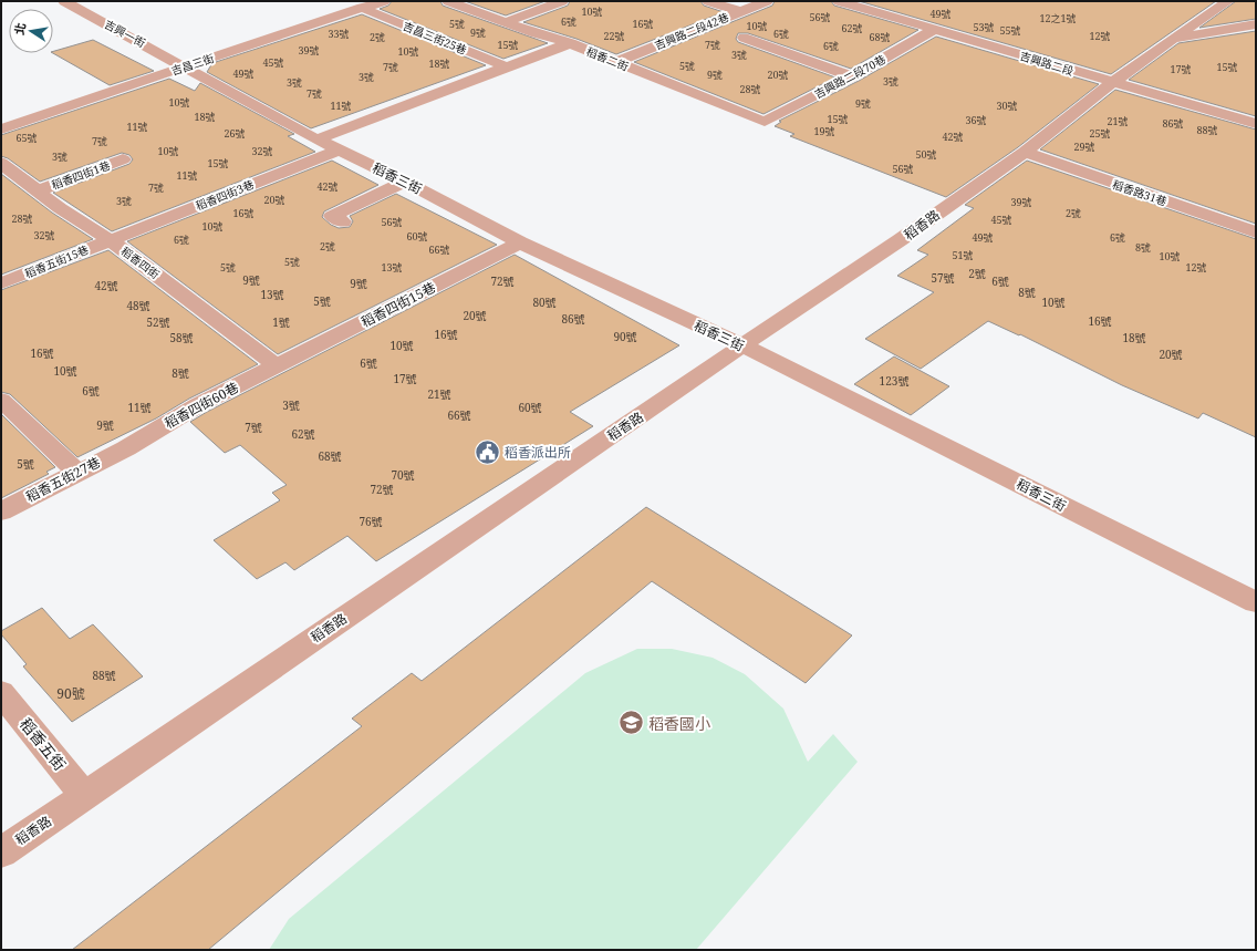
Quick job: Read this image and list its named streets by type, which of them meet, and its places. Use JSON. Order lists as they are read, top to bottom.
{
  "streets": {
    "street": [
      "吉興路二段42巷",
      "吉興一街",
      "吉昌三街25巷",
      "稻香二街",
      "吉興路二段",
      "吉昌三街",
      "吉興路二段70巷",
      "稻香四街1巷",
      "稻香三街",
      "稻香路31巷",
      "稻香四街3巷",
      "稻香路",
      "稻香五街15巷",
      "稻香四街",
      "稻香四街15巷",
      "稻香四街60巷",
      "稻香五街27巷",
      "稻香五街"
    ]
  },
  "crossings": [
    ["吉興路二段42巷", "稻香二街"],
    ["吉興一街", "吉昌三街"],
    ["吉興一街", "稻香三街"],
    ["吉昌三街25巷", "吉昌三街"],
    ["稻香二街", "吉興路二段70巷"],
    ["吉興路二段", "吉興路二段70巷"],
    ["吉興路二段", "稻香路"],
    ["吉昌三街", "稻香三街"],
    ["稻香四街1巷", "稻香四街"],
    ["稻香三街", "稻香四街3巷"],
    ["稻香三街", "稻香路"],
    ["稻香三街", "稻香四街15巷"],
    ["稻香路31巷", "稻香路"],
    ["稻香四街3巷", "稻香五街15巷"],
    ["稻香四街3巷", "稻香四街"],
    ["稻香路", "稻香五街"],
    ["稻香五街15巷", "稻香四街"],
    ["稻香四街", "稻香四街15巷"],
    ["稻香四街", "稻香四街60巷"],
    ["稻香四街15巷", "稻香四街60巷"],
    ["稻香四街60巷", "稻香五街27巷"]
  ],
  "places": {
    "public building": ["稻香派出所"],
    "school or university": ["稻香國小"]
  },
  "house_numbers": [
    "10號",
    "49號",
    "56號",
    "12之1號",
    "6號",
    "5號",
    "16號",
    "10號",
    "53號",
    "62號",
    "55號",
    "9號",
    "33號",
    "6號",
    "22號",
    "12號",
    "2號",
    "68號",
    "15號",
    "7號",
    "6號",
    "39號",
    "10號",
    "3號",
    "45號",
    "18號",
    "5號",
    "7號",
    "15號",
    "17號",
    "49號",
    "9號",
    "20號",
    "3號",
    "3號",
    "3號",
    "28號",
    "7號",
    "10號",
    "9號",
    "11號",
    "30號",
    "18號",
    "15號",
    "36號",
    "21號",
    "86號",
    "11號",
    "88號",
    "19號",
    "26號",
    "25號",
    "42號",
    "65號",
    "7號",
    "29號",
    "10號",
    "32號",
    "50號",
    "3號",
    "15號",
    "56號",
    "11號",
    "42號",
    "7號",
    "20號",
    "3號",
    "39號",
    "16號",
    "2號",
    "28號",
    "45號",
    "56號",
    "10號",
    "32號",
    "60號",
    "49號",
    "6號",
    "6號",
    "2號",
    "8號",
    "66號",
    "51號",
    "10號",
    "5號",
    "5號",
    "13號",
    "12號",
    "2號",
    "57號",
    "9號",
    "72號",
    "6號",
    "9號",
    "42號",
    "8號",
    "13號",
    "5號",
    "80號",
    "10號",
    "48號",
    "20號",
    "86號",
    "16號",
    "52號",
    "1號",
    "16號",
    "90號",
    "58號",
    "18號",
    "10號",
    "16號",
    "20號",
    "6號",
    "10號",
    "8號",
    "17號",
    "123號",
    "6號",
    "21號",
    "3號",
    "11號",
    "60號",
    "66號",
    "9號",
    "7號",
    "62號",
    "68號",
    "5號",
    "70號",
    "72號",
    "76號",
    "88號",
    "90號"
  ],
  "north": "left"
}
